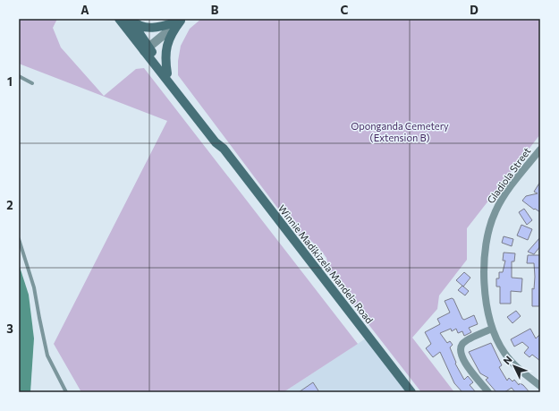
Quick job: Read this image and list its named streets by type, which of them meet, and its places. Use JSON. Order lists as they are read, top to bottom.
{
  "streets": {
    "main road": ["Winnie Madikizela Mandela Road"],
    "street": ["Gladiola Street"]
  },
  "parks": ["Oponganda Cemetery (Extension B)"],
  "north": "top left",
  "grid": {
    "columns": [
      "A",
      "B",
      "C",
      "D"
    ],
    "rows": ["1", "2", "3"]
  }
}
